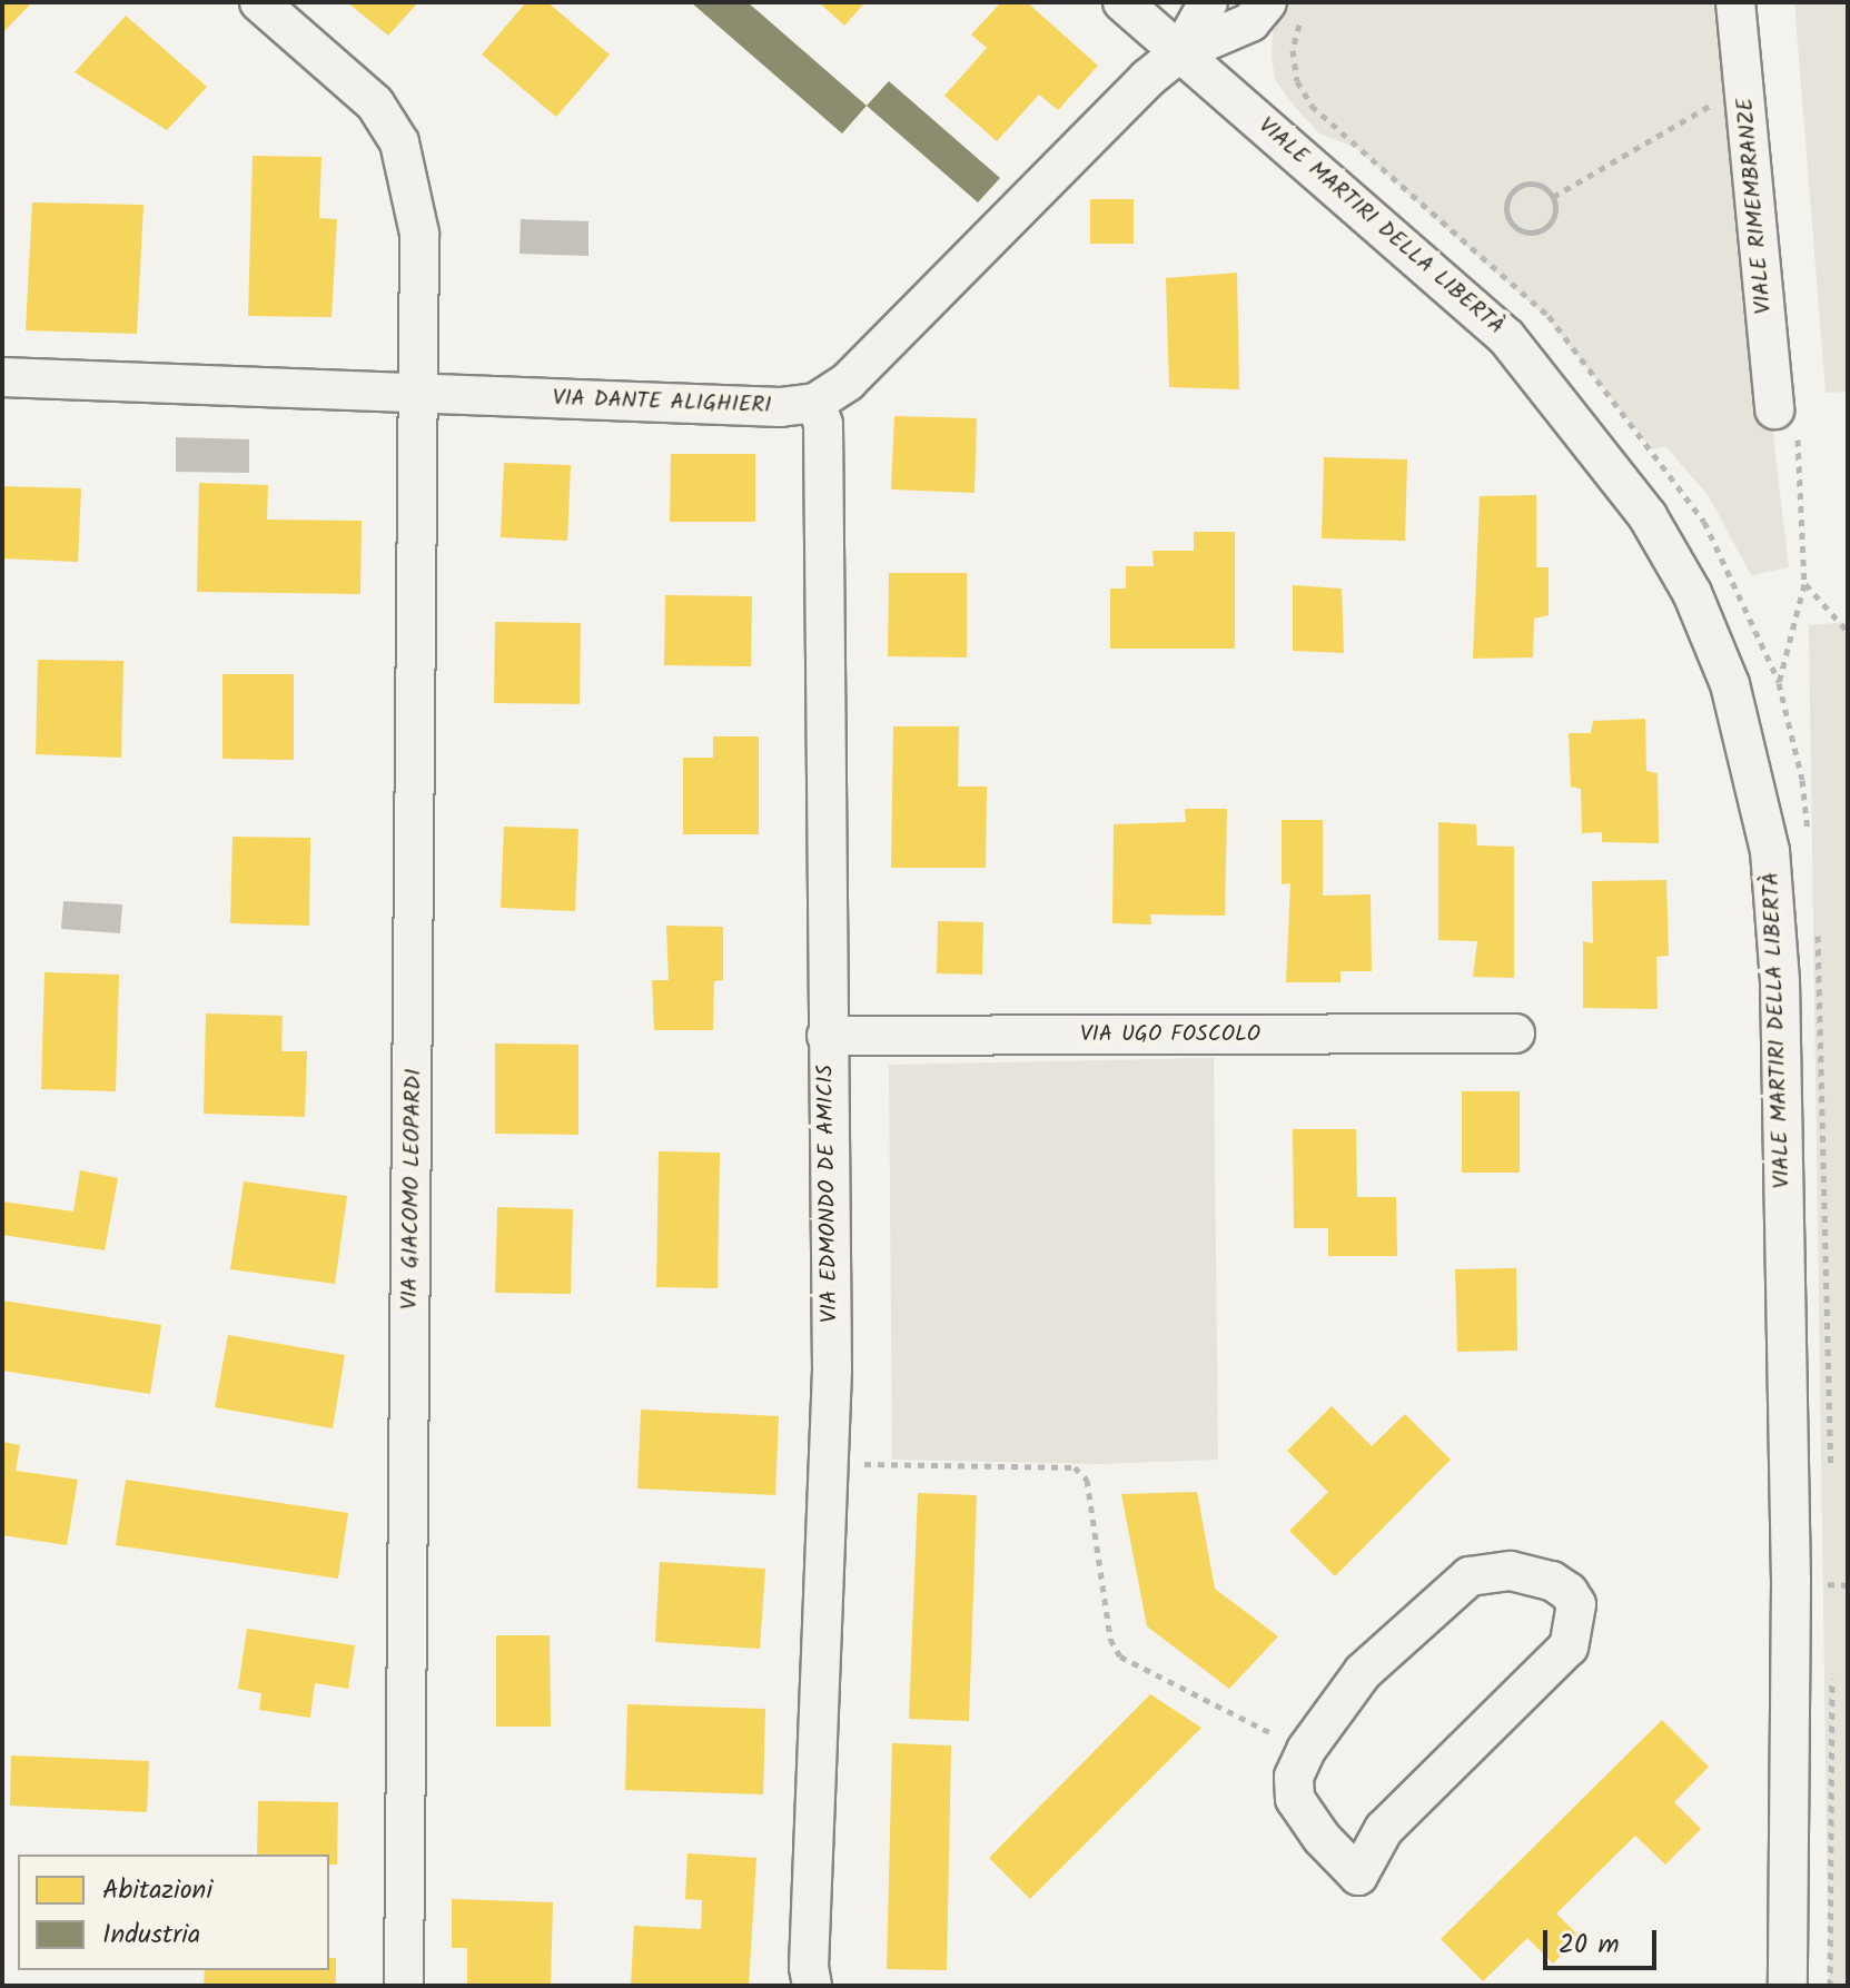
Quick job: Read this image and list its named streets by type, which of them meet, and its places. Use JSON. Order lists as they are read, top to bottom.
{
  "streets": {
    "street": [
      "VIALE RIMEMBRANZE",
      "VIALE MARTIRI DELLA LIBERTÀ",
      "VIA DANTE ALIGHIERI",
      "VIA UGO FOSCOLO",
      "VIA GIACOMO LEOPARDI",
      "VIA EDMONDO DE AMICIS"
    ]
  },
  "crossings": [
    ["VIALE MARTIRI DELLA LIBERTÀ", "VIA DANTE ALIGHIERI"],
    ["VIA DANTE ALIGHIERI", "VIA GIACOMO LEOPARDI"],
    ["VIA DANTE ALIGHIERI", "VIA EDMONDO DE AMICIS"],
    ["VIA UGO FOSCOLO", "VIA EDMONDO DE AMICIS"]
  ],
  "legend": ["Abitazioni", "Industria"],
  "scale_bar": "20 m"
}
